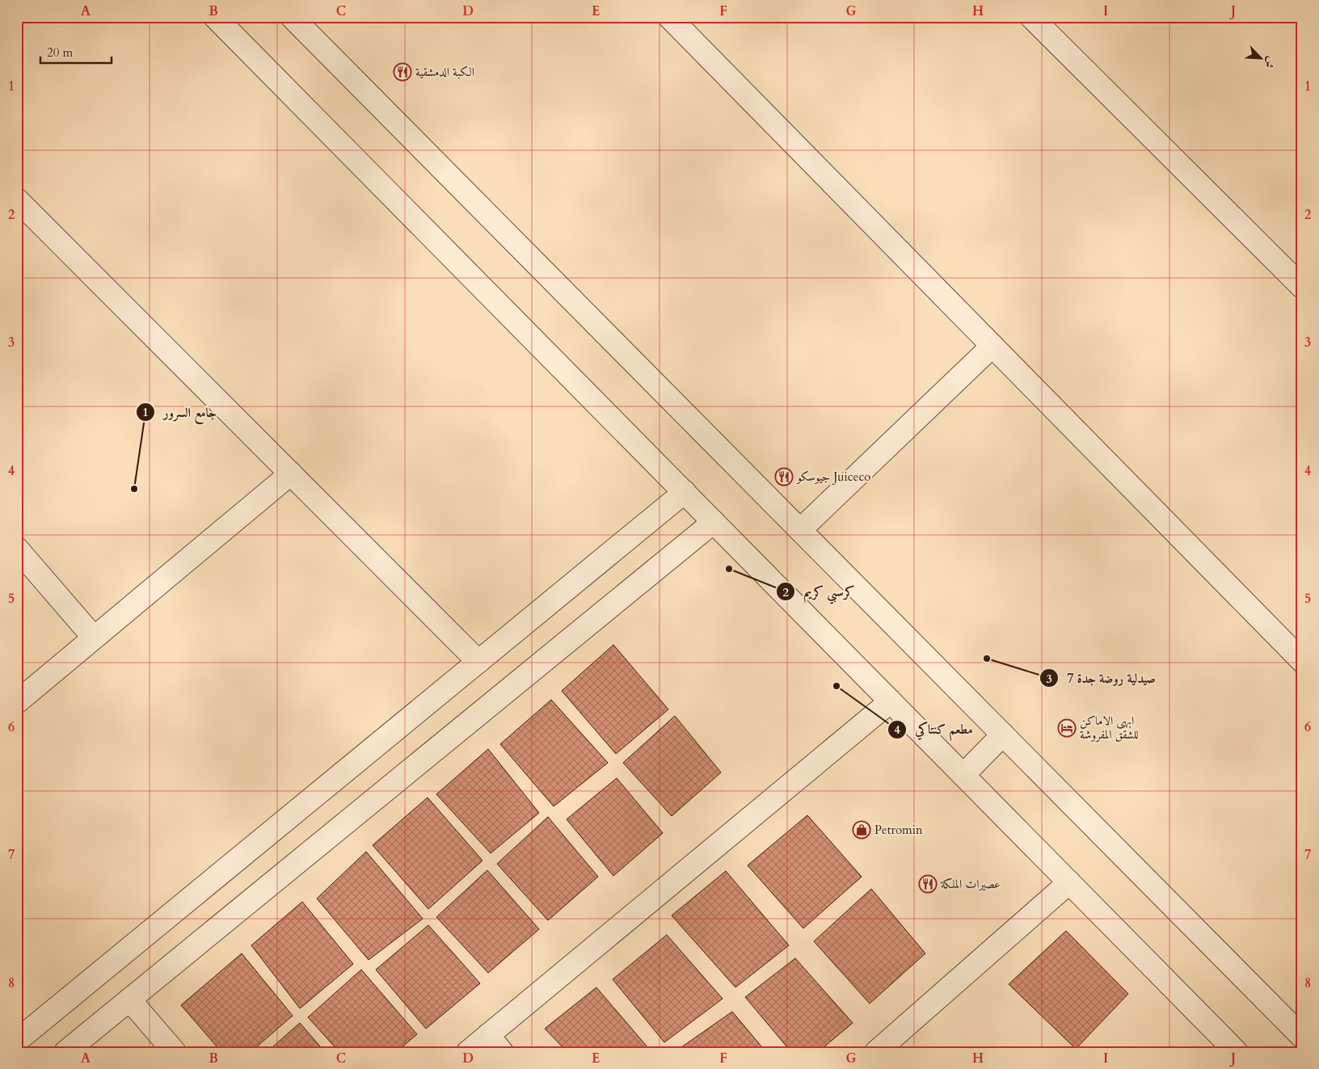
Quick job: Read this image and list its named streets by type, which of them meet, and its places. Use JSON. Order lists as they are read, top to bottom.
{
  "places": {
    "restaurant": ["الكبة الدمشقية", "جيوسكو Juiceco", "عصيرات الملكة"],
    "other": [
      "جامع السرور",
      "كرسبي كريم",
      "صيدلية روضة جدة 7",
      "مطعم كنتاكي"
    ],
    "hotel": ["ابهى الاماكن للشقق المفروشة"],
    "shop": ["Petromin"]
  },
  "scale_bar": "20 m",
  "north": "bottom right",
  "grid": {
    "columns": [
      "A",
      "B",
      "C",
      "D",
      "E",
      "F",
      "G",
      "H",
      "I",
      "J"
    ],
    "rows": [
      "1",
      "2",
      "3",
      "4",
      "5",
      "6",
      "7",
      "8"
    ]
  }
}
